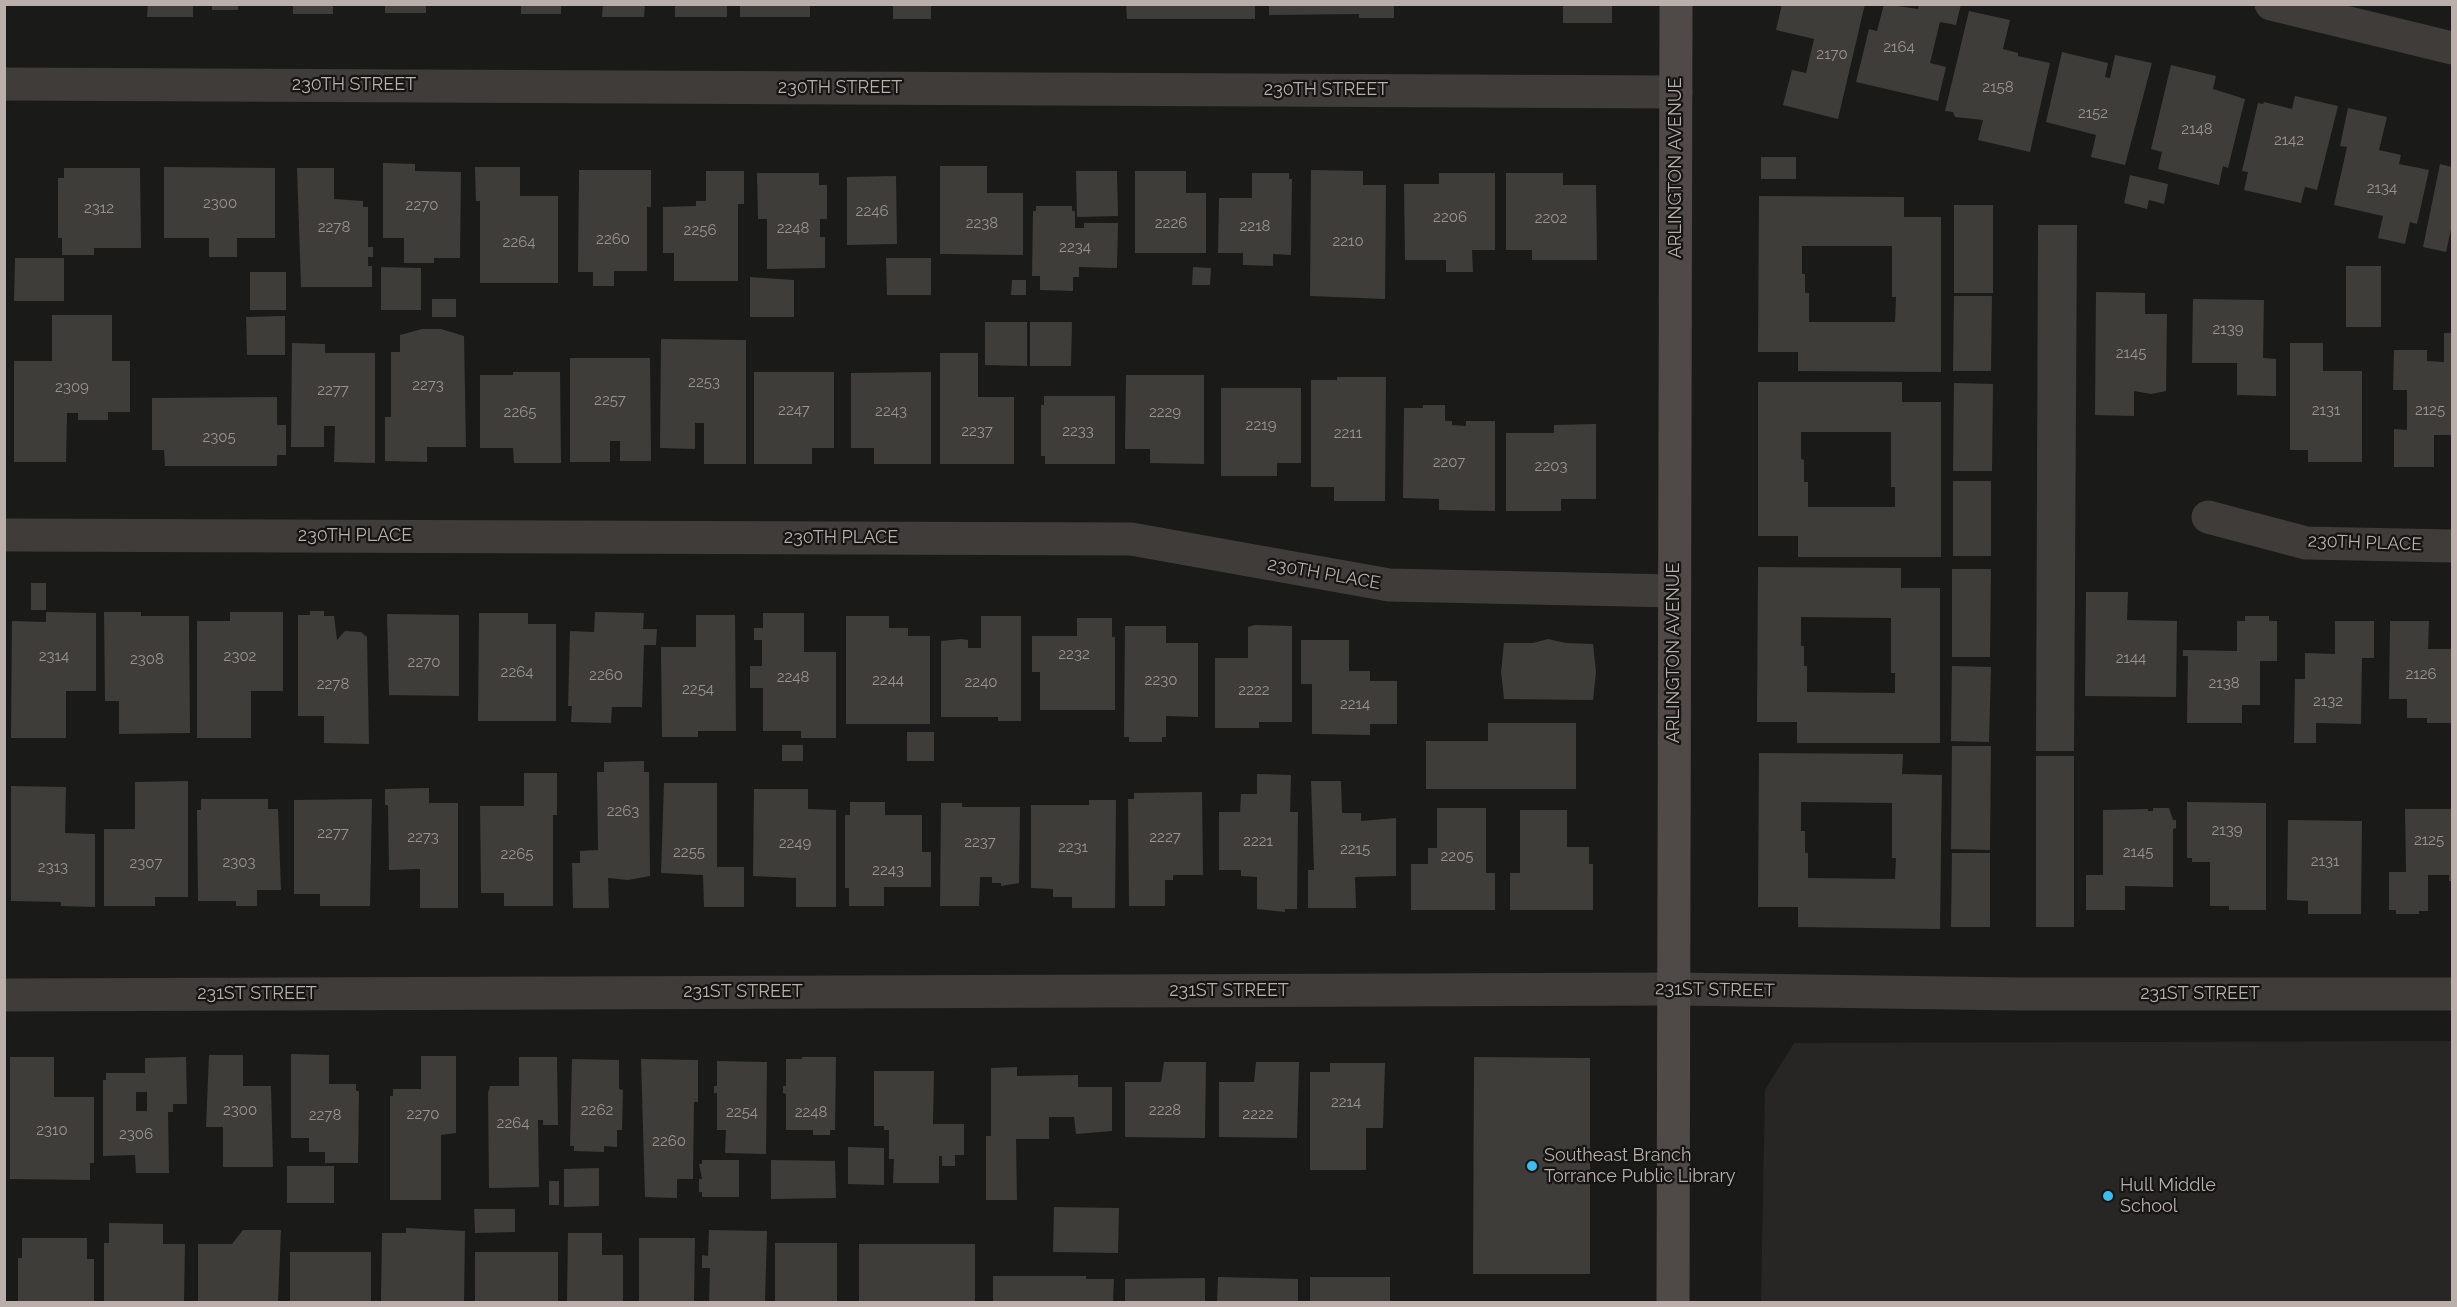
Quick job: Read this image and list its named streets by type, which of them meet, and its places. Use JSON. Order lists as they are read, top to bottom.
{
  "streets": {
    "main road": ["ARLINGTON AVENUE"],
    "street": ["230TH STREET", "230TH PLACE", "231ST STREET"]
  },
  "crossings": [
    ["230TH STREET", "ARLINGTON AVENUE"],
    ["ARLINGTON AVENUE", "230TH PLACE"],
    ["ARLINGTON AVENUE", "231ST STREET"]
  ],
  "places": ["Southeast Branch Torrance Public Library", "Hull Middle School"],
  "house_numbers": [
    "2164",
    "2170",
    "2158",
    "2152",
    "2148",
    "2142",
    "2134",
    "2300",
    "2270",
    "2312",
    "2246",
    "2206",
    "2202",
    "2238",
    "2226",
    "2218",
    "2278",
    "2248",
    "2256",
    "2260",
    "2210",
    "2264",
    "2234",
    "2139",
    "2145",
    "2253",
    "2273",
    "2309",
    "2277",
    "2257",
    "2247",
    "2131",
    "2125",
    "2243",
    "2265",
    "2229",
    "2219",
    "2237",
    "2233",
    "2211",
    "2305",
    "2207",
    "2203",
    "2232",
    "2314",
    "2302",
    "2144",
    "2308",
    "2270",
    "2264",
    "2126",
    "2260",
    "2248",
    "2244",
    "2230",
    "2240",
    "2138",
    "2278",
    "2254",
    "2222",
    "2132",
    "2214",
    "2263",
    "2139",
    "2277",
    "2273",
    "2227",
    "2125",
    "2221",
    "2237",
    "2249",
    "2231",
    "2215",
    "2255",
    "2145",
    "2265",
    "2205",
    "2131",
    "2303",
    "2307",
    "2313",
    "2243",
    "2214",
    "2300",
    "2262",
    "2228",
    "2254",
    "2248",
    "2270",
    "2222",
    "2278",
    "2264",
    "2310",
    "2306",
    "2260"
  ]
}
